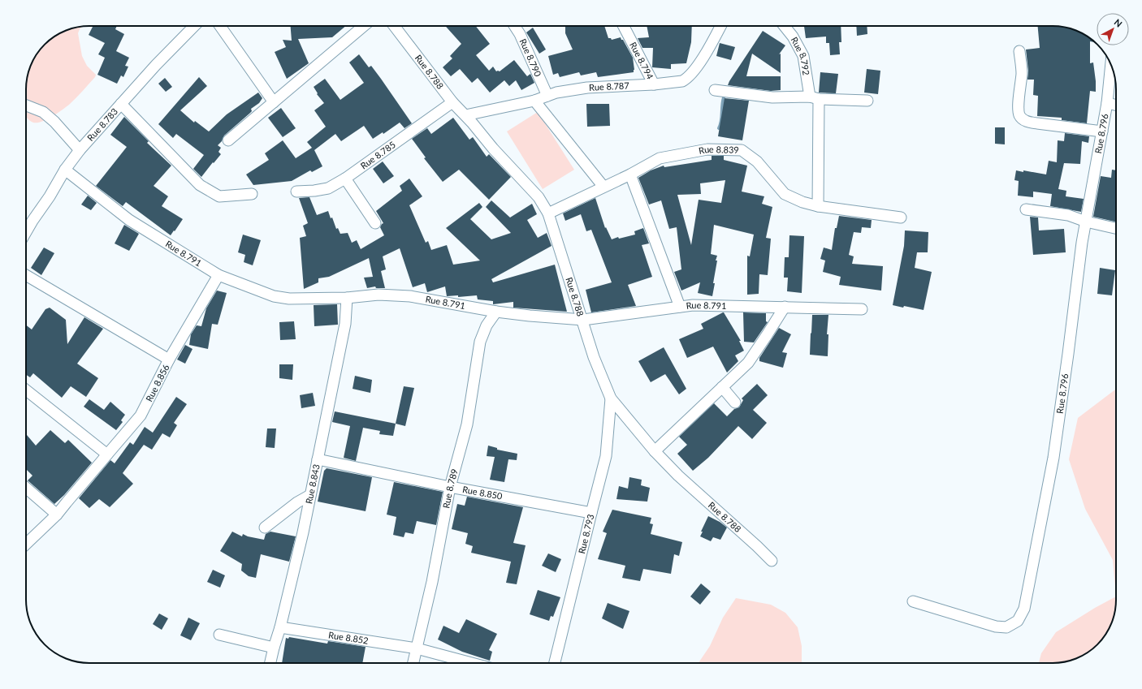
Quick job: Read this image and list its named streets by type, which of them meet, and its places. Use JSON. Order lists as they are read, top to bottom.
{
  "streets": {
    "street": [
      "Rue 8.792",
      "Rue 8.790",
      "Rue 8.794",
      "Rue 8.788",
      "Rue 8.787",
      "Rue 8.783",
      "Rue 8.796",
      "Rue 8.839",
      "Rue 8.785",
      "Rue 8.791",
      "Rue 8.856",
      "Rue 8.843",
      "Rue 8.789",
      "Rue 8.850",
      "Rue 8.793",
      "Rue 8.852"
    ]
  },
  "crossings": [
    ["Rue 8.792", "Rue 8.839"],
    ["Rue 8.790", "Rue 8.787"],
    ["Rue 8.794", "Rue 8.787"],
    ["Rue 8.788", "Rue 8.787"],
    ["Rue 8.788", "Rue 8.839"],
    ["Rue 8.788", "Rue 8.785"],
    ["Rue 8.788", "Rue 8.791"],
    ["Rue 8.788", "Rue 8.793"],
    ["Rue 8.783", "Rue 8.791"],
    ["Rue 8.791", "Rue 8.843"],
    ["Rue 8.791", "Rue 8.789"],
    ["Rue 8.843", "Rue 8.850"],
    ["Rue 8.843", "Rue 8.852"],
    ["Rue 8.789", "Rue 8.850"],
    ["Rue 8.789", "Rue 8.852"],
    ["Rue 8.850", "Rue 8.793"]
  ],
  "north": "top right"
}
